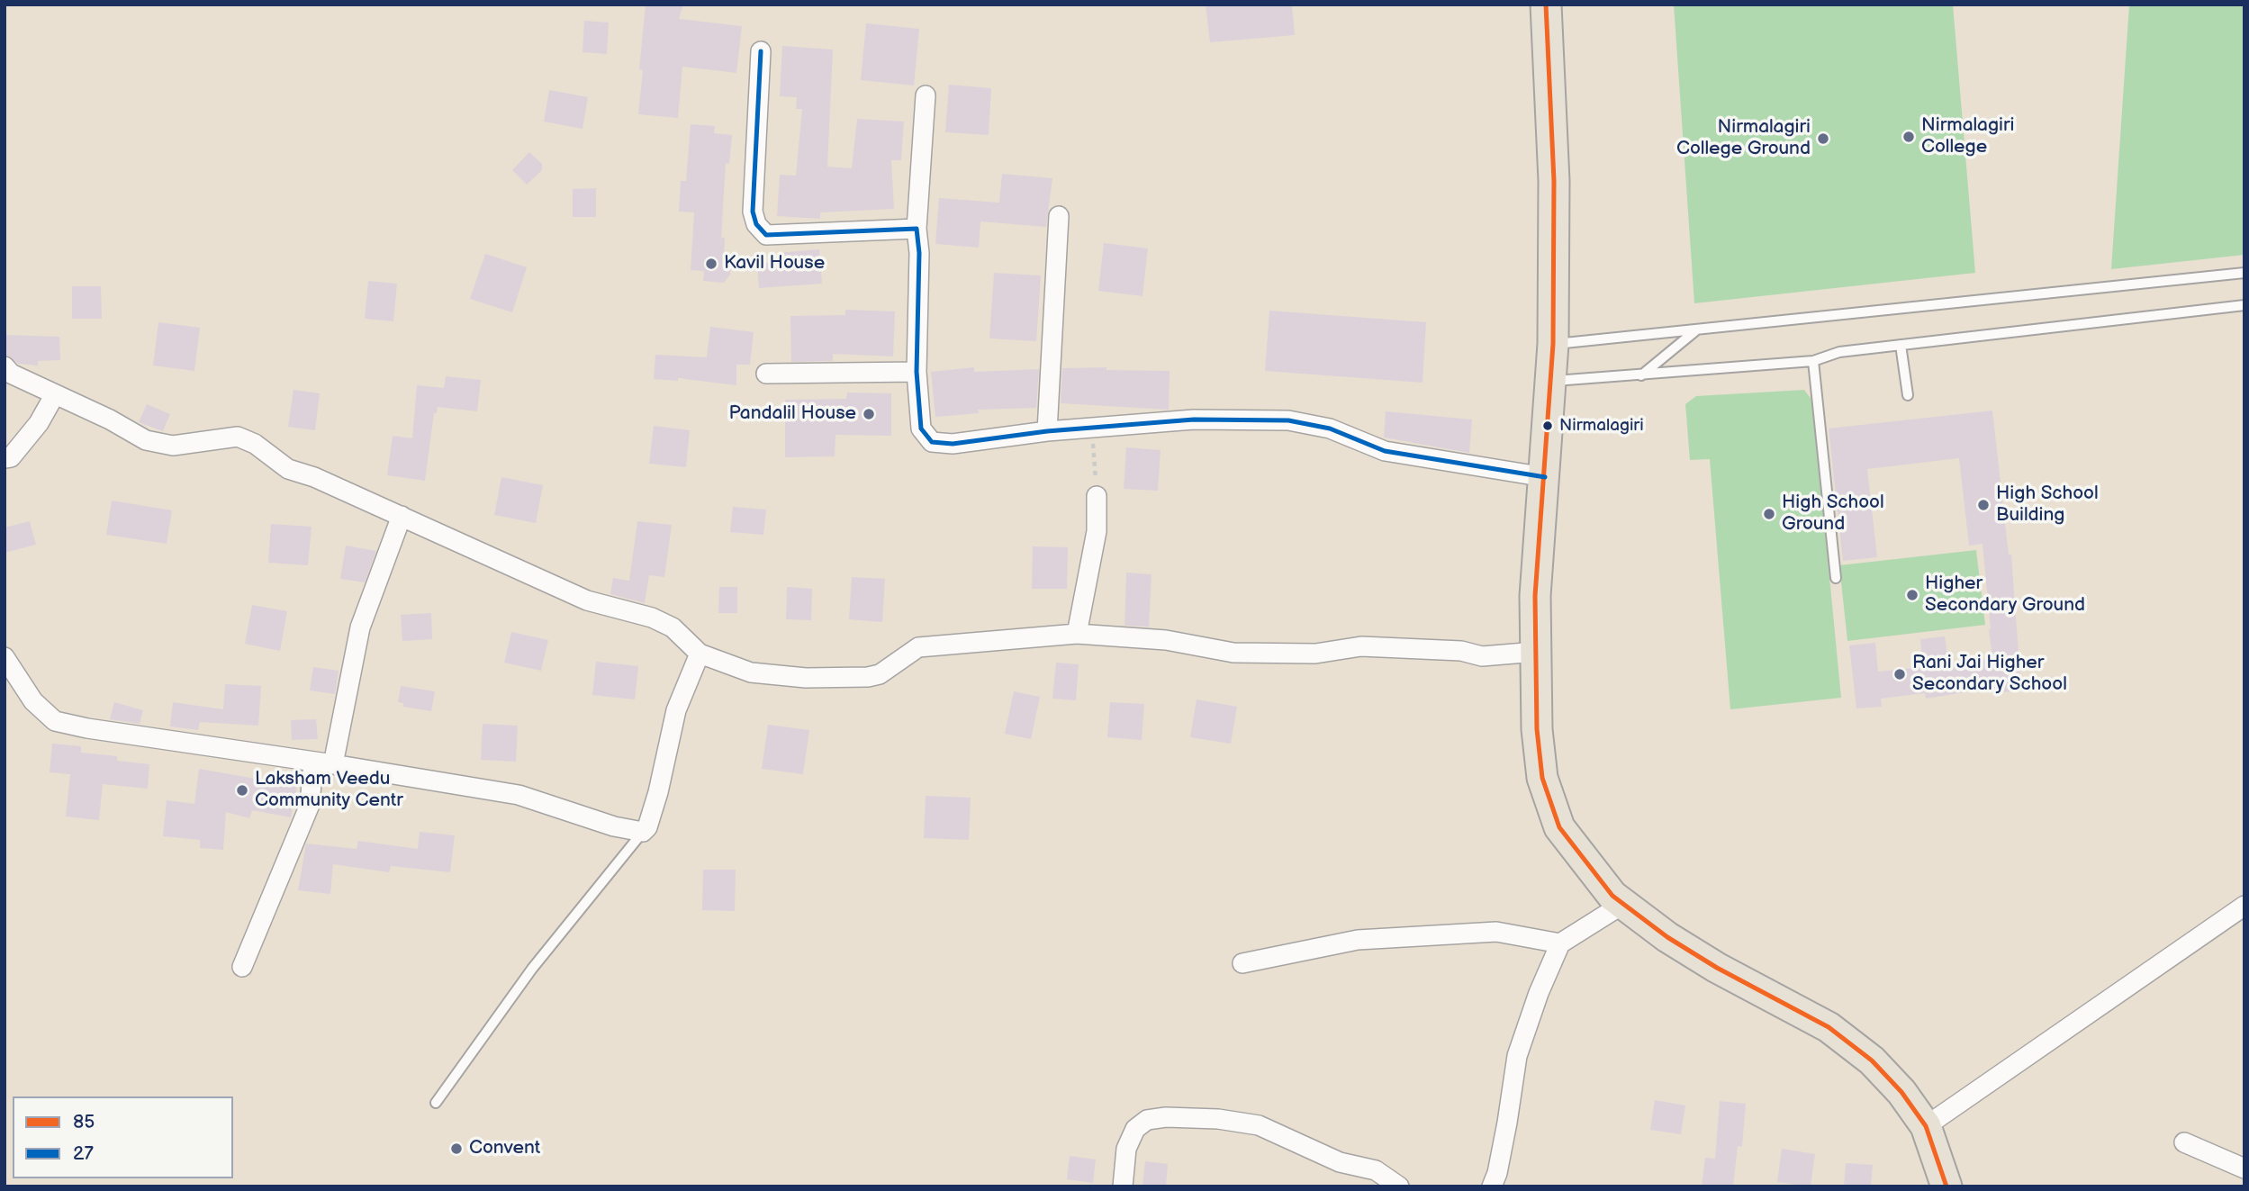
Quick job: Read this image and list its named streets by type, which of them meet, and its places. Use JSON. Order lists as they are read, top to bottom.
{
  "places": [
    "Nirmalagiri College",
    "Nirmalagiri College Ground",
    "Kavil House",
    "Pandalil House",
    "Nirmalagiri",
    "High School Building",
    "High School Ground",
    "Higher Secondary Ground",
    "Rani Jai Higher Secondary School",
    "Laksham Veedu Community Centr",
    "Convent"
  ],
  "lines": ["transit line 85", "transit line 27"],
  "legend": ["85", "27"]
}
